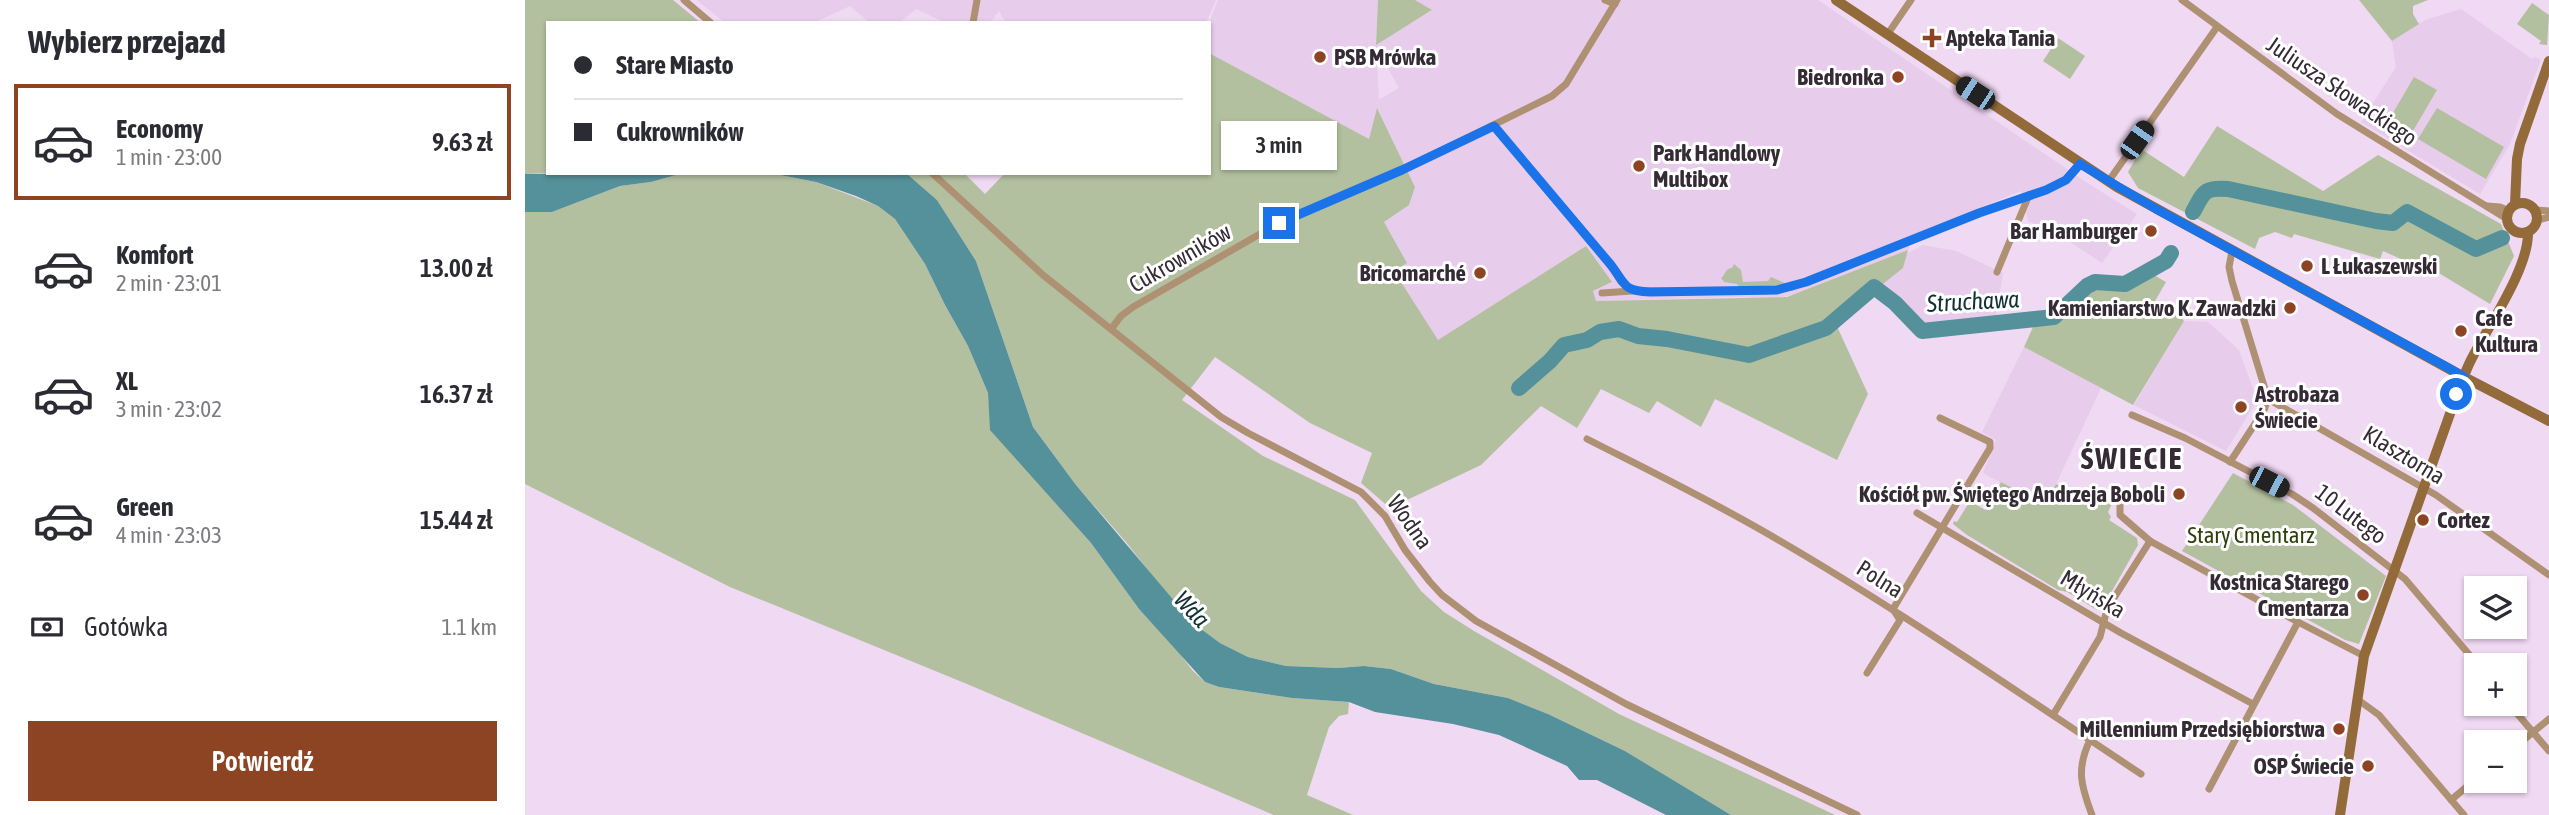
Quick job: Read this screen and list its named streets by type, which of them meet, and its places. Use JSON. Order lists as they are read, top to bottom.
{
  "streets": {
    "street": [
      "Juliusza Słowackiego",
      "Cukrowników",
      "Klasztorna",
      "10 Lutego",
      "Wodna",
      "Polna",
      "Młyńska"
    ]
  },
  "crossings": [
    ["Cukrowników", "Wodna"]
  ],
  "districts": ["ŚWIECIE"],
  "water": ["Struchawa", "Wda"],
  "parks": ["Stary Cmentarz"],
  "places": {
    "health": ["Apteka Tania"],
    "other": [
      "PSB Mrówka",
      "Biedronka",
      "Park Handlowy Multibox",
      "Bar Hamburger",
      "L Łukaszewski",
      "Bricomarché",
      "Kamieniarstwo K. Zawadzki",
      "Cafe Kultura",
      "Astrobaza Świecie",
      "Kościół pw. Świętego Andrzeja Boboli",
      "Cortez",
      "Kostnica Starego Cmentarza",
      "Millennium Przedsiębiorstwa",
      "OSP Świecie"
    ]
  },
  "page": {
    "heading": "Wybierz przejazd",
    "banner": ["Stare Miasto", "Cukrowników"],
    "list": [
      {
        "name": "Economy",
        "note": "1 min · 23:00",
        "value": "9.63 zł"
      },
      {
        "name": "Komfort",
        "note": "2 min · 23:01",
        "value": "13.00 zł"
      },
      {
        "name": "XL",
        "note": "3 min · 23:02",
        "value": "16.37 zł"
      },
      {
        "name": "Green",
        "note": "4 min · 23:03",
        "value": "15.44 zł"
      }
    ],
    "bubble": "3 min",
    "map_buttons": ["+", "−"],
    "pay": ["Gotówka", "1.1 km"],
    "buttons": "Potwierdź"
  }
}
